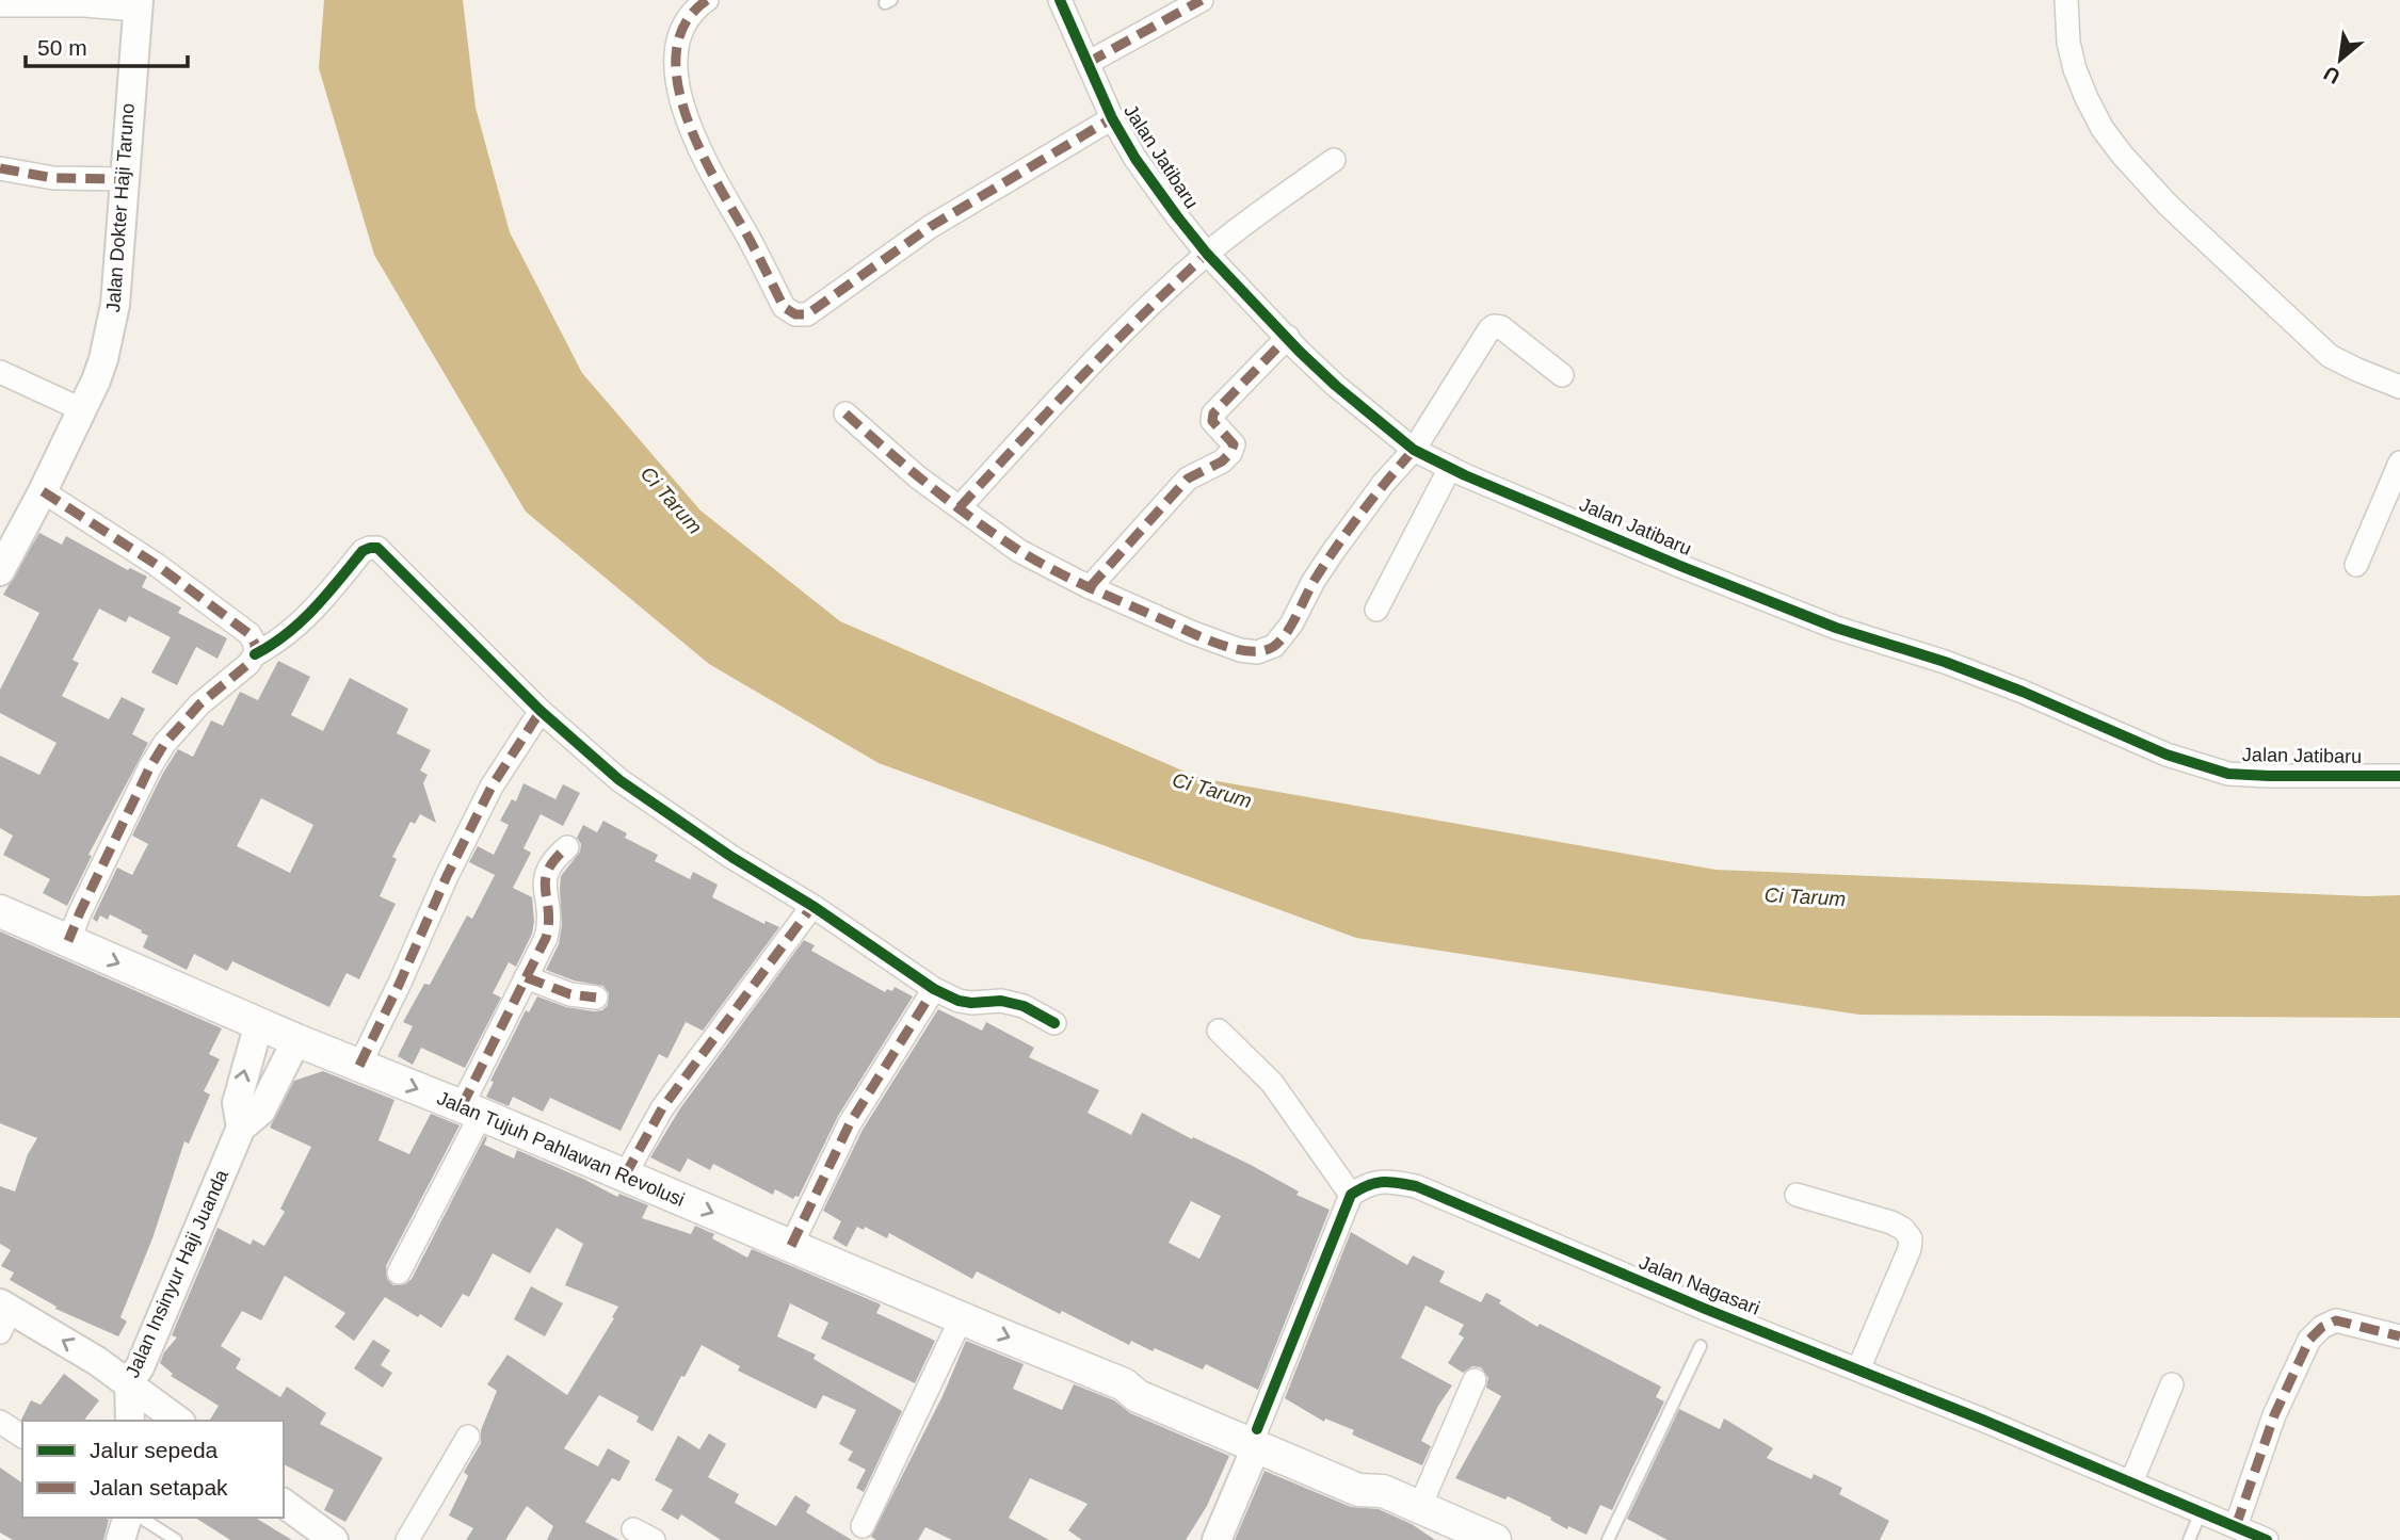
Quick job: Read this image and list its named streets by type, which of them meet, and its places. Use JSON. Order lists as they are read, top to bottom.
{
  "streets": {
    "main road": ["Jalan Tujuh Pahlawan Revolusi"],
    "street": [
      "Jalan Jatibaru",
      "Jalan Dokter Haji Taruno",
      "Jalan Insinyur Haji Juanda",
      "Jalan Nagasari"
    ]
  },
  "crossings": [
    ["Jalan Tujuh Pahlawan Revolusi", "Jalan Insinyur Haji Juanda"]
  ],
  "one_way": ["Jalan Tujuh Pahlawan Revolusi"],
  "water": ["Ci Tarum"],
  "legend": ["Jalur sepeda", "Jalan setapak"],
  "scale_bar": "50 m",
  "north": "bottom left"
}
